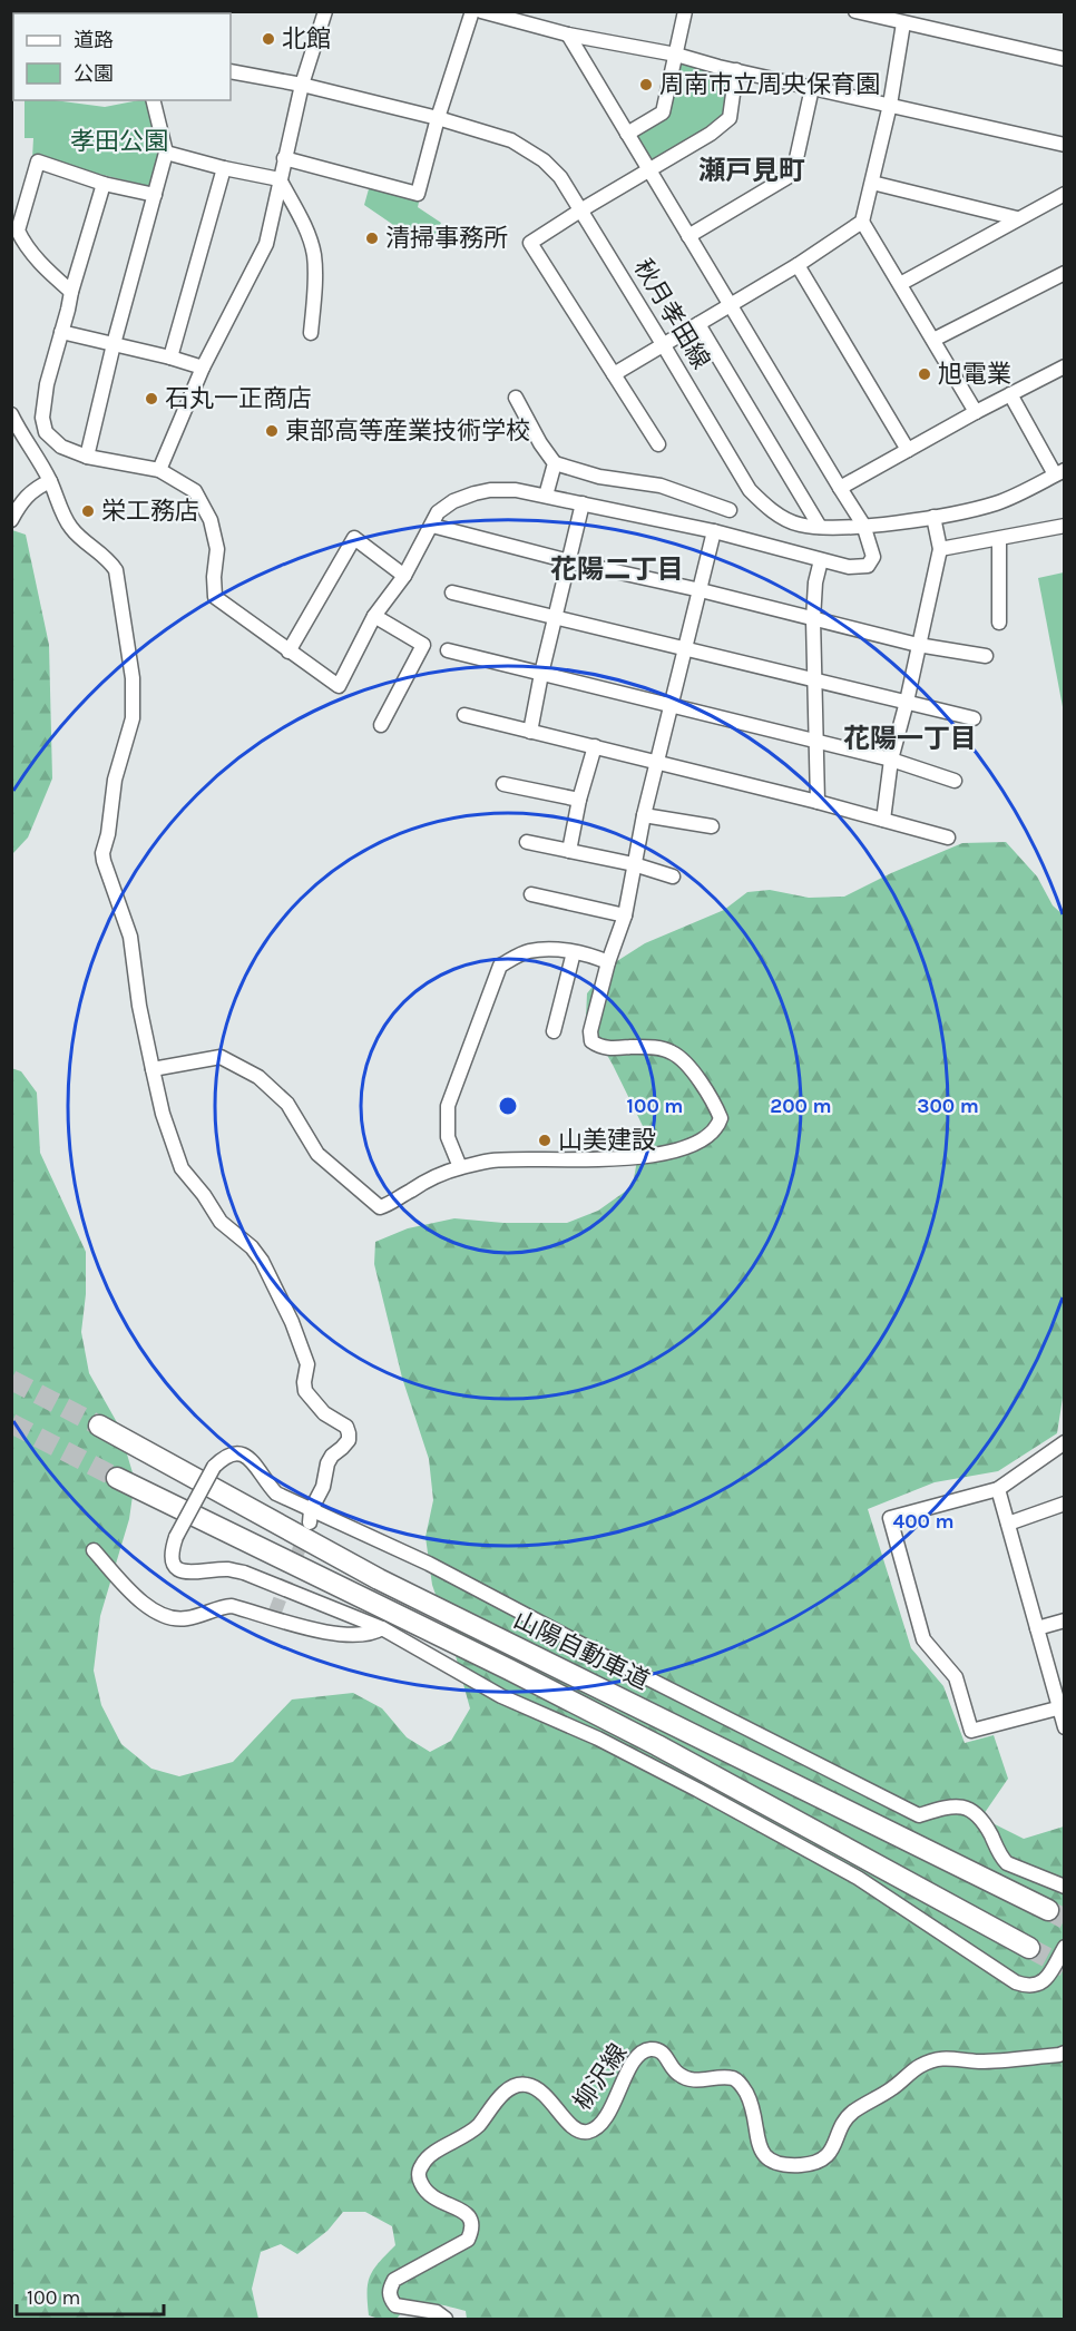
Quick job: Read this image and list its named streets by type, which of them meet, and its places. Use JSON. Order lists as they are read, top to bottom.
{
  "streets": {
    "highway": ["山陽自動車道"],
    "street": ["秋月孝田線", "柳沢線"]
  },
  "districts": ["瀬戸見町", "花陽二丁目", "花陽一丁目"],
  "parks": ["孝田公園"],
  "places": [
    "北館",
    "周南市立周央保育園",
    "清掃事務所",
    "旭電業",
    "石丸一正商店",
    "東部高等産業技術学校",
    "栄工務店",
    "山美建設"
  ],
  "legend": ["道路", "公園"],
  "scale_bar": "100 m",
  "rings": [
    "100 m",
    "200 m",
    "300 m",
    "400 m"
  ]
}
